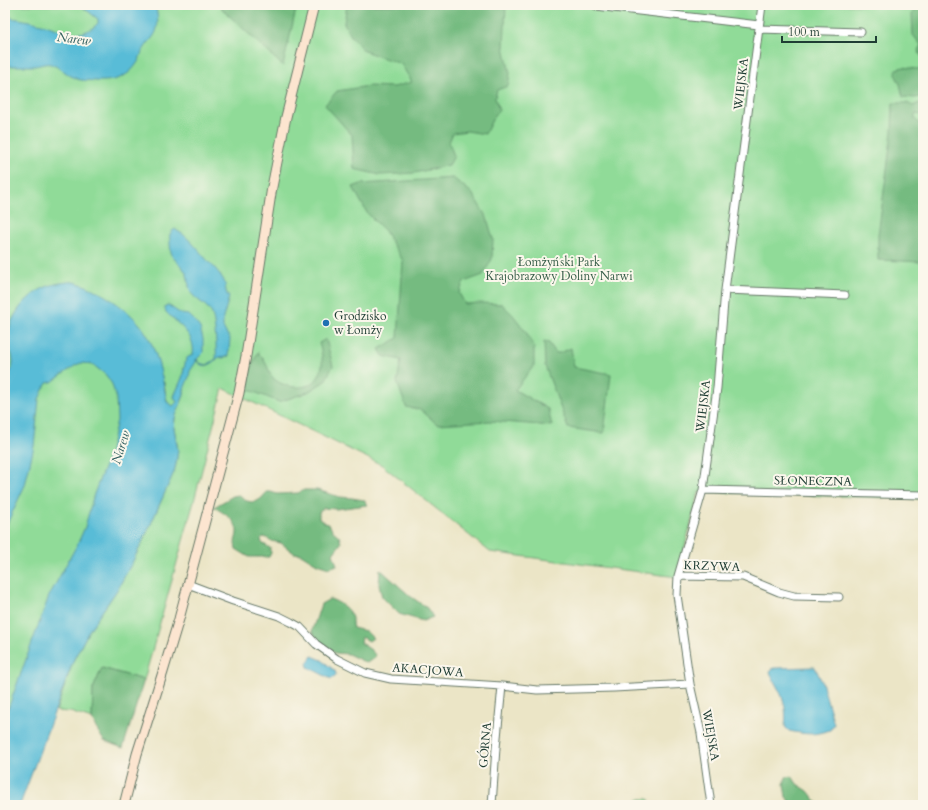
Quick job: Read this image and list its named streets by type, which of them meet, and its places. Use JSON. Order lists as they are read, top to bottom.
{
  "streets": {
    "street": [
      "WIEJSKA",
      "SŁONECZNA",
      "KRZYWA",
      "AKACJOWA",
      "GÓRNA"
    ]
  },
  "crossings": [
    ["WIEJSKA", "SŁONECZNA"],
    ["WIEJSKA", "KRZYWA"],
    ["WIEJSKA", "AKACJOWA"],
    ["AKACJOWA", "GÓRNA"]
  ],
  "water": ["Narew"],
  "parks": ["Łomżyński Park Krajobrazowy Doliny Narwi"],
  "places": ["Grodzisko w Łomży"],
  "scale_bar": "100 m"
}
